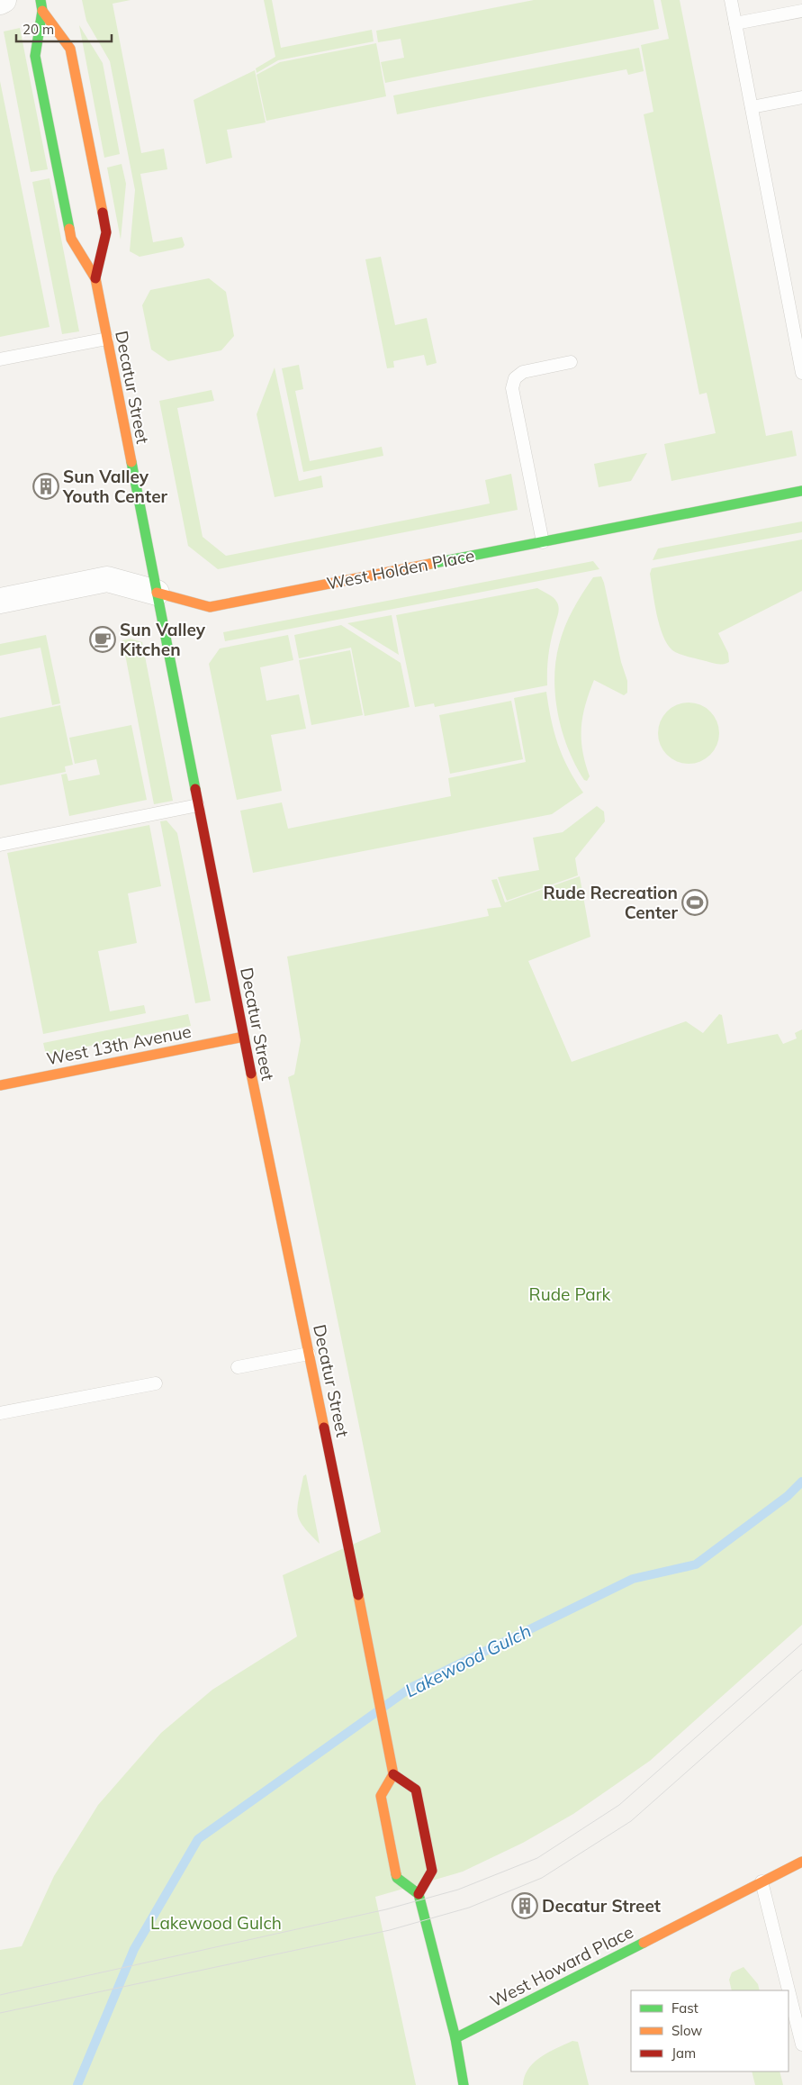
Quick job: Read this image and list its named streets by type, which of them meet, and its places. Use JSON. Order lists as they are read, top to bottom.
{
  "streets": {
    "street": [
      "Decatur Street",
      "West Holden Place",
      "West 13th Avenue",
      "West Howard Place"
    ]
  },
  "crossings": [
    ["Decatur Street", "West Holden Place"],
    ["Decatur Street", "West 13th Avenue"]
  ],
  "water": ["Lakewood Gulch"],
  "parks": ["Rude Park", "Lakewood Gulch"],
  "places": {
    "building": ["Sun Valley Youth Center", "Decatur Street"],
    "cafe": ["Sun Valley Kitchen"],
    "sports": ["Rude Recreation Center"]
  },
  "legend": ["Fast", "Slow", "Jam"],
  "scale_bar": "20 m"
}
